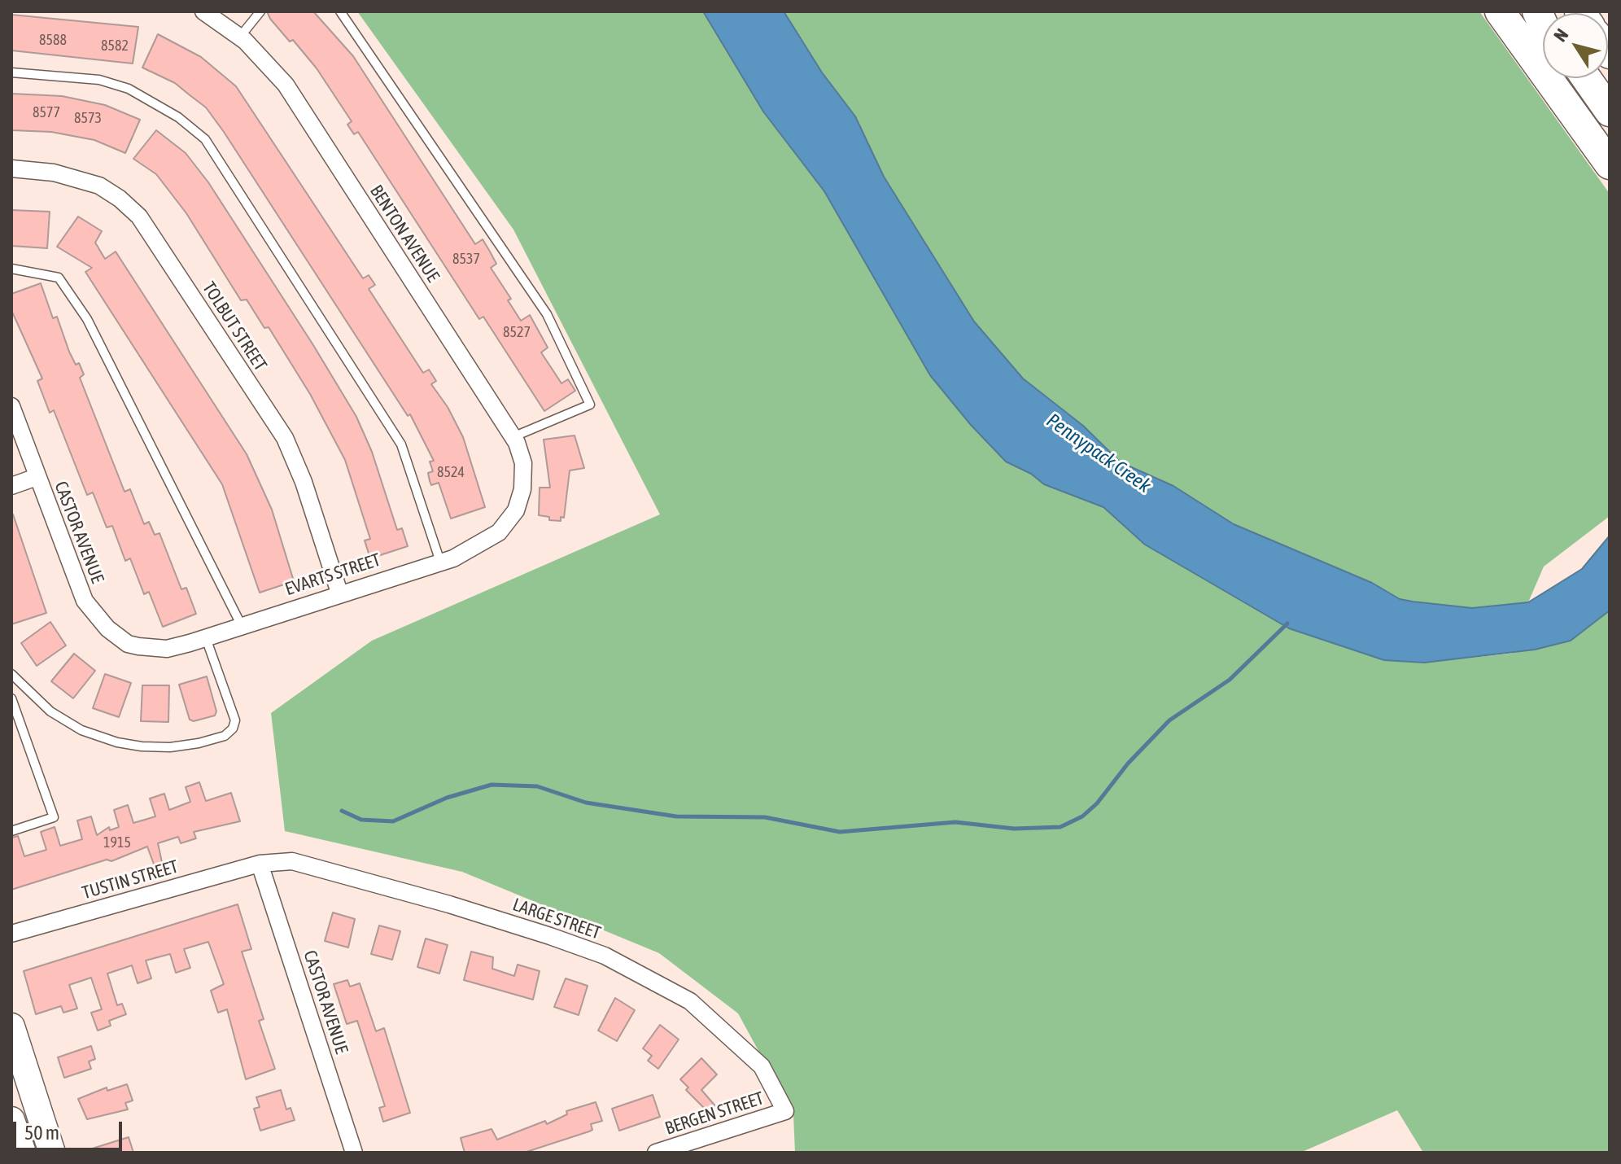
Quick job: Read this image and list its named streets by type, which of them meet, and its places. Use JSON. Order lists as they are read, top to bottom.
{
  "streets": {
    "street": [
      "BENTON AVENUE",
      "TOLBUT STREET",
      "CASTOR AVENUE",
      "EVARTS STREET",
      "TUSTIN STREET",
      "LARGE STREET",
      "BERGEN STREET"
    ]
  },
  "crossings": [
    ["BENTON AVENUE", "EVARTS STREET"],
    ["TOLBUT STREET", "EVARTS STREET"],
    ["CASTOR AVENUE", "EVARTS STREET"],
    ["CASTOR AVENUE", "TUSTIN STREET"],
    ["CASTOR AVENUE", "LARGE STREET"],
    ["TUSTIN STREET", "LARGE STREET"],
    ["LARGE STREET", "BERGEN STREET"]
  ],
  "water": ["Pennypack Creek"],
  "house_numbers": [
    "8588",
    "8582",
    "8577",
    "8573",
    "8537",
    "8527",
    "8524",
    "1915"
  ],
  "scale_bar": "50 m",
  "north": "top left"
}
